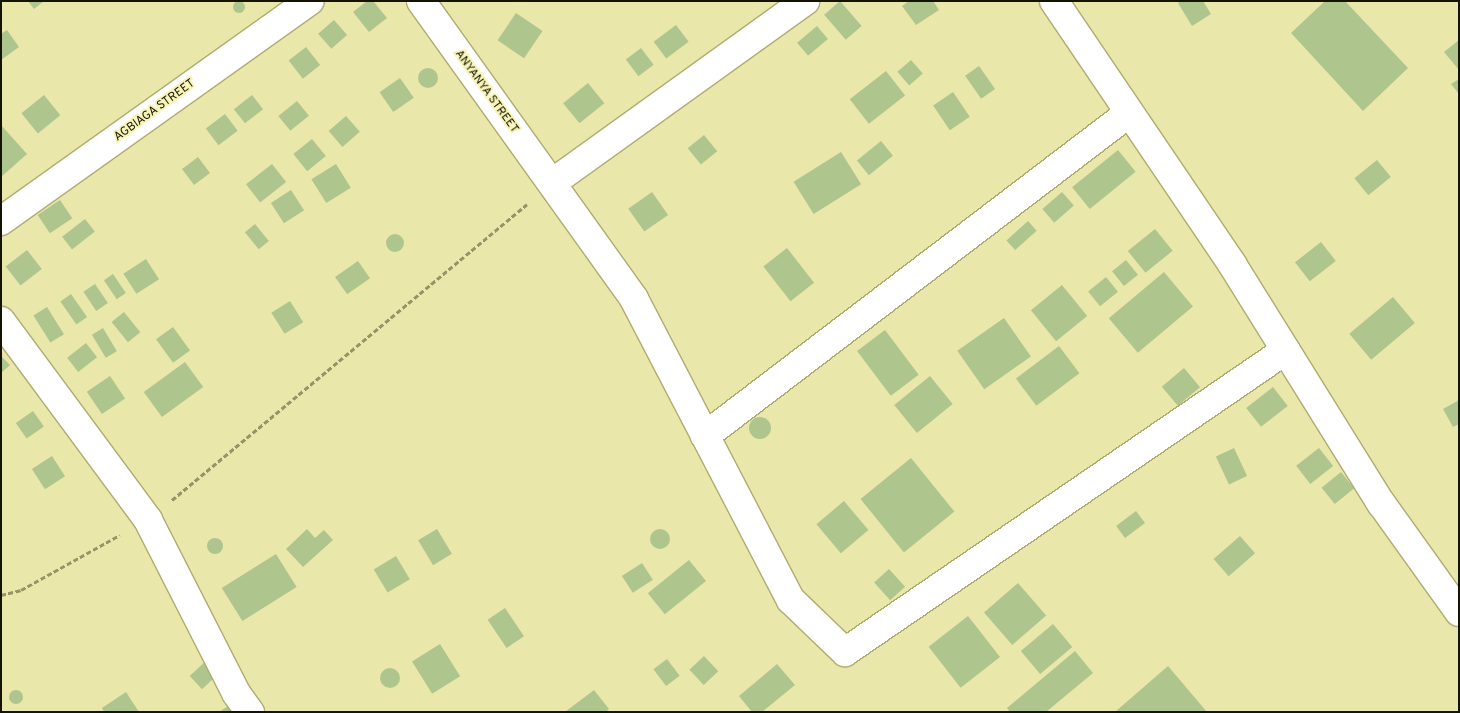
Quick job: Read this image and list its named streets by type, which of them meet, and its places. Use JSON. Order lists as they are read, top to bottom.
{
  "streets": {
    "street": ["ANYANYA STREET", "AGBIAGA STREET"]
  }
}
